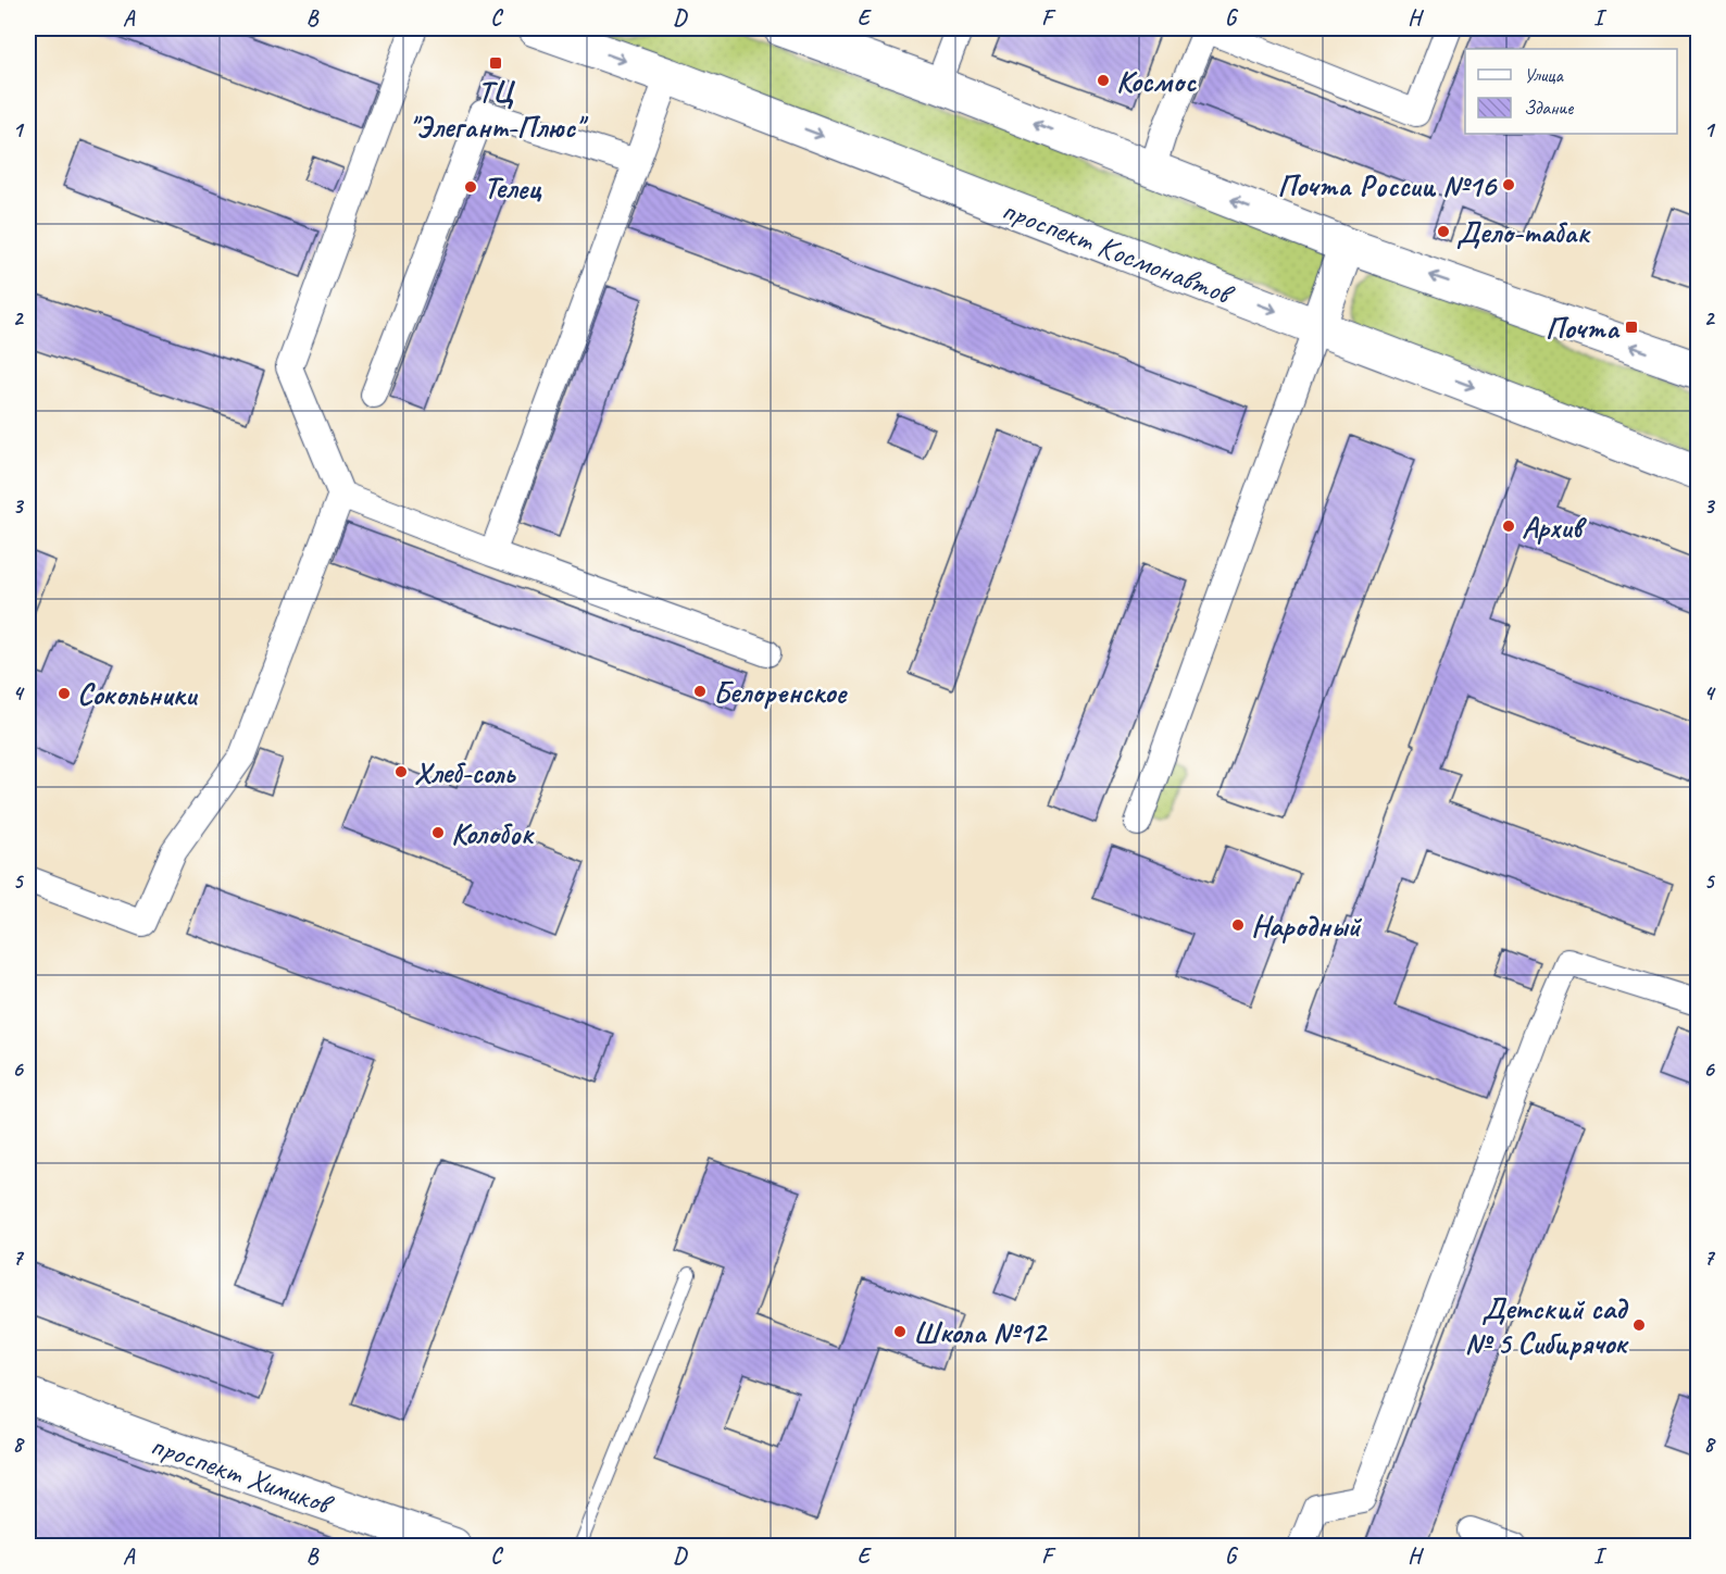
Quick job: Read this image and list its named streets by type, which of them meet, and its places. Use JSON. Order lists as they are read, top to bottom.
{
  "streets": {
    "main road": ["проспект Космонавтов", "проспект Химиков"]
  },
  "places": {
    "transit": ["ТЦ \"Элегант-Плюс\"", "Почта"],
    "other": [
      "Космос",
      "Почта России №16",
      "Телец",
      "Дело-табак",
      "Архив",
      "Белоренское",
      "Сокольники",
      "Хлеб-соль",
      "Колобок",
      "Народный",
      "Детский сад № 5 Сибирячок",
      "Школа №12"
    ]
  },
  "legend": ["Улица", "Здание"],
  "grid": {
    "columns": [
      "A",
      "B",
      "C",
      "D",
      "E",
      "F",
      "G",
      "H",
      "I"
    ],
    "rows": [
      "1",
      "2",
      "3",
      "4",
      "5",
      "6",
      "7",
      "8"
    ]
  }
}
